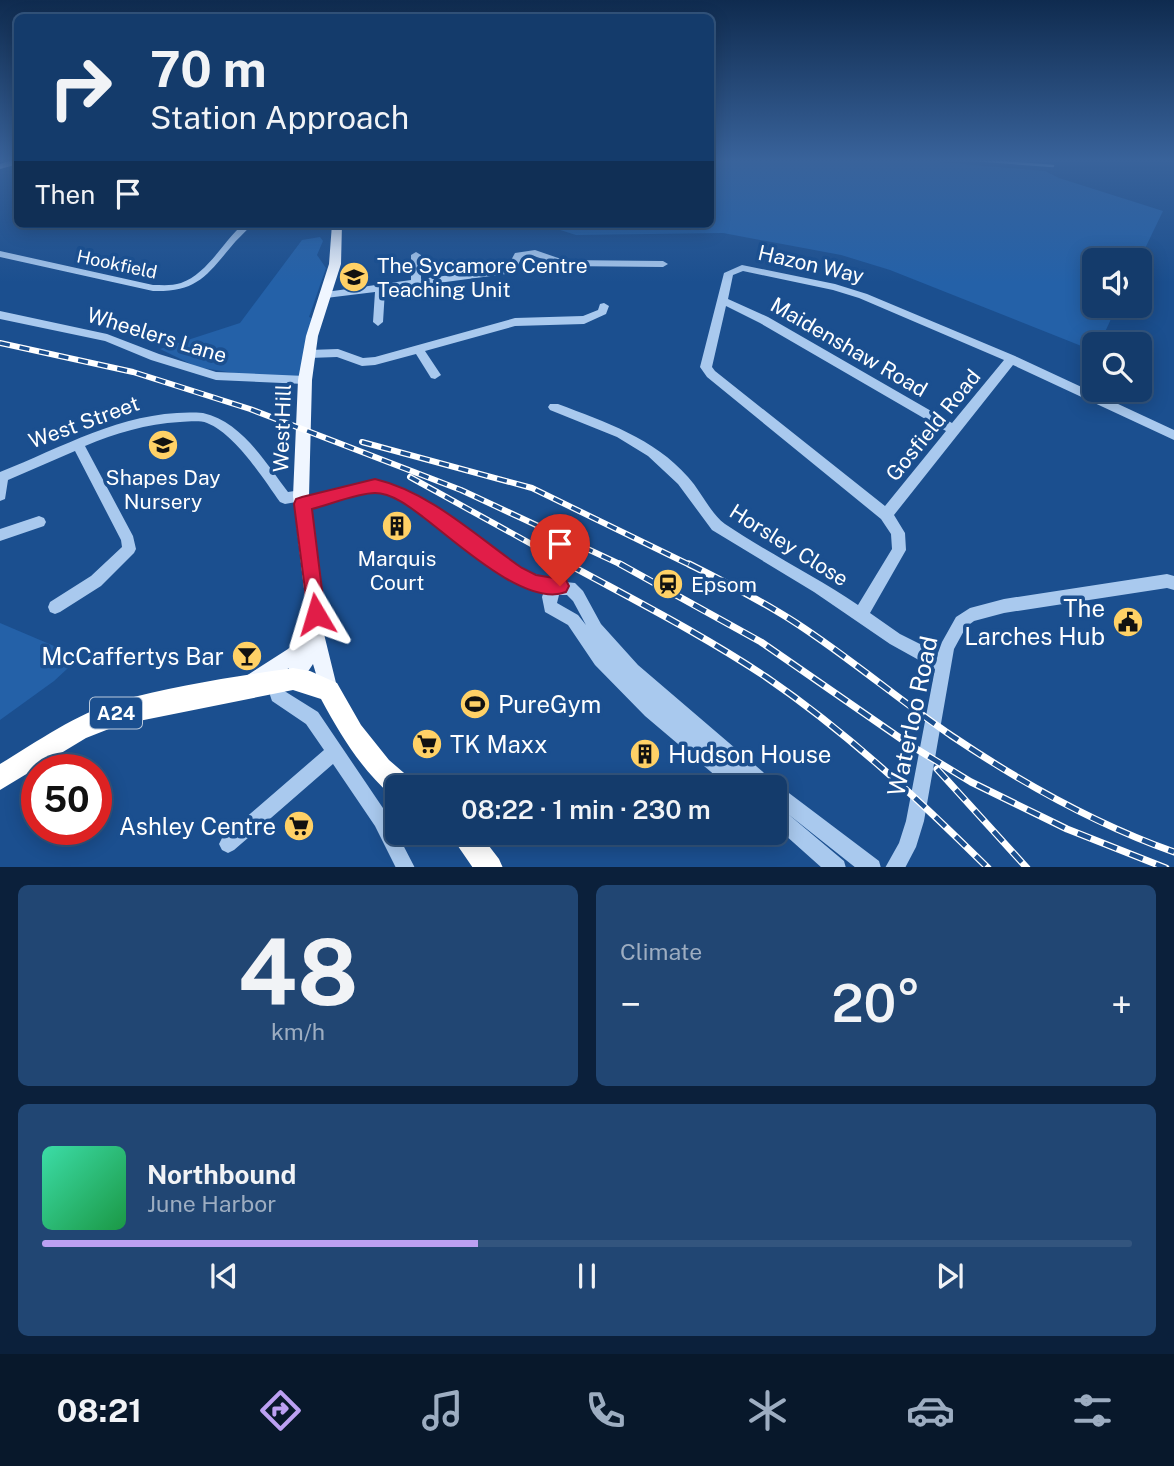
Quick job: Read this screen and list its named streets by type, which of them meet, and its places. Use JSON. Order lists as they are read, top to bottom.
{
  "streets": {
    "highway": ["A24"],
    "main road": ["West Hill"],
    "street": [
      "Hookfield",
      "Hazon Way",
      "Wheelers Lane",
      "Maidenshaw Road",
      "West Street",
      "Gosfield Road",
      "Horsley Close",
      "Waterloo Road"
    ]
  },
  "crossings": [
    ["Hazon Way", "Maidenshaw Road"],
    ["Hazon Way", "Gosfield Road"],
    ["Hazon Way", "Horsley Close"],
    ["Wheelers Lane", "West Hill"],
    ["Maidenshaw Road", "Gosfield Road"],
    ["West Street", "West Hill"],
    ["Horsley Close", "Waterloo Road"]
  ],
  "places": {
    "school or university": ["The Sycamore Centre Teaching Unit", "Shapes Day Nursery"],
    "building": ["Marquis Court", "Hudson House"],
    "station": ["Epsom"],
    "public building": ["The Larches Hub"],
    "bar": ["McCaffertys Bar"],
    "sports": ["PureGym"],
    "supermarket": ["TK Maxx", "Ashley Centre"]
  },
  "page": {
    "turn": ["70 m", "Station Approach"],
    "then": "Then",
    "limit": "50",
    "trip": "08:22 · 1 min · 230 m",
    "tile": [
      ["48", "km/h"],
      "Climate"
    ],
    "heat": ["−", "20°", "+"],
    "song": ["Northbound", "June Harbor"],
    "tabs": "08:21"
  }
}
